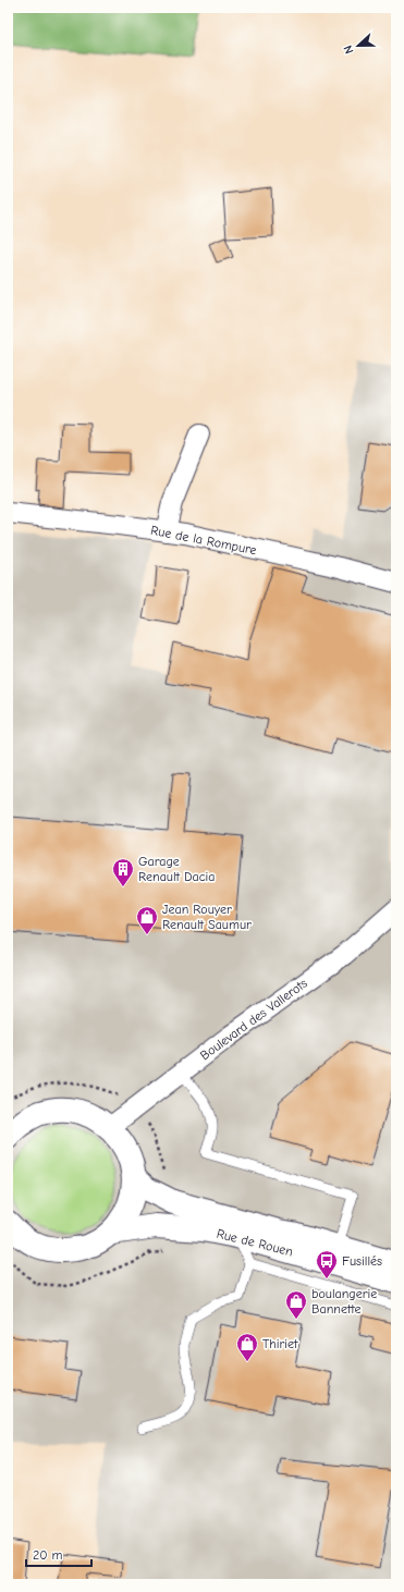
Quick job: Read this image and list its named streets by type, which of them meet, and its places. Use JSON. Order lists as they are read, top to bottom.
{
  "streets": {
    "main road": ["Rue de Rouen"],
    "street": ["Rue de la Rompure", "Boulevard des Vallerots"]
  },
  "places": {
    "building": ["Garage Renault Dacia"],
    "shop": ["Jean Rouyer Renault Saumur", "boulangerie Bannette", "Thiriet"],
    "bus stop": ["Fusillés"]
  },
  "scale_bar": "20 m",
  "north": "left"
}
